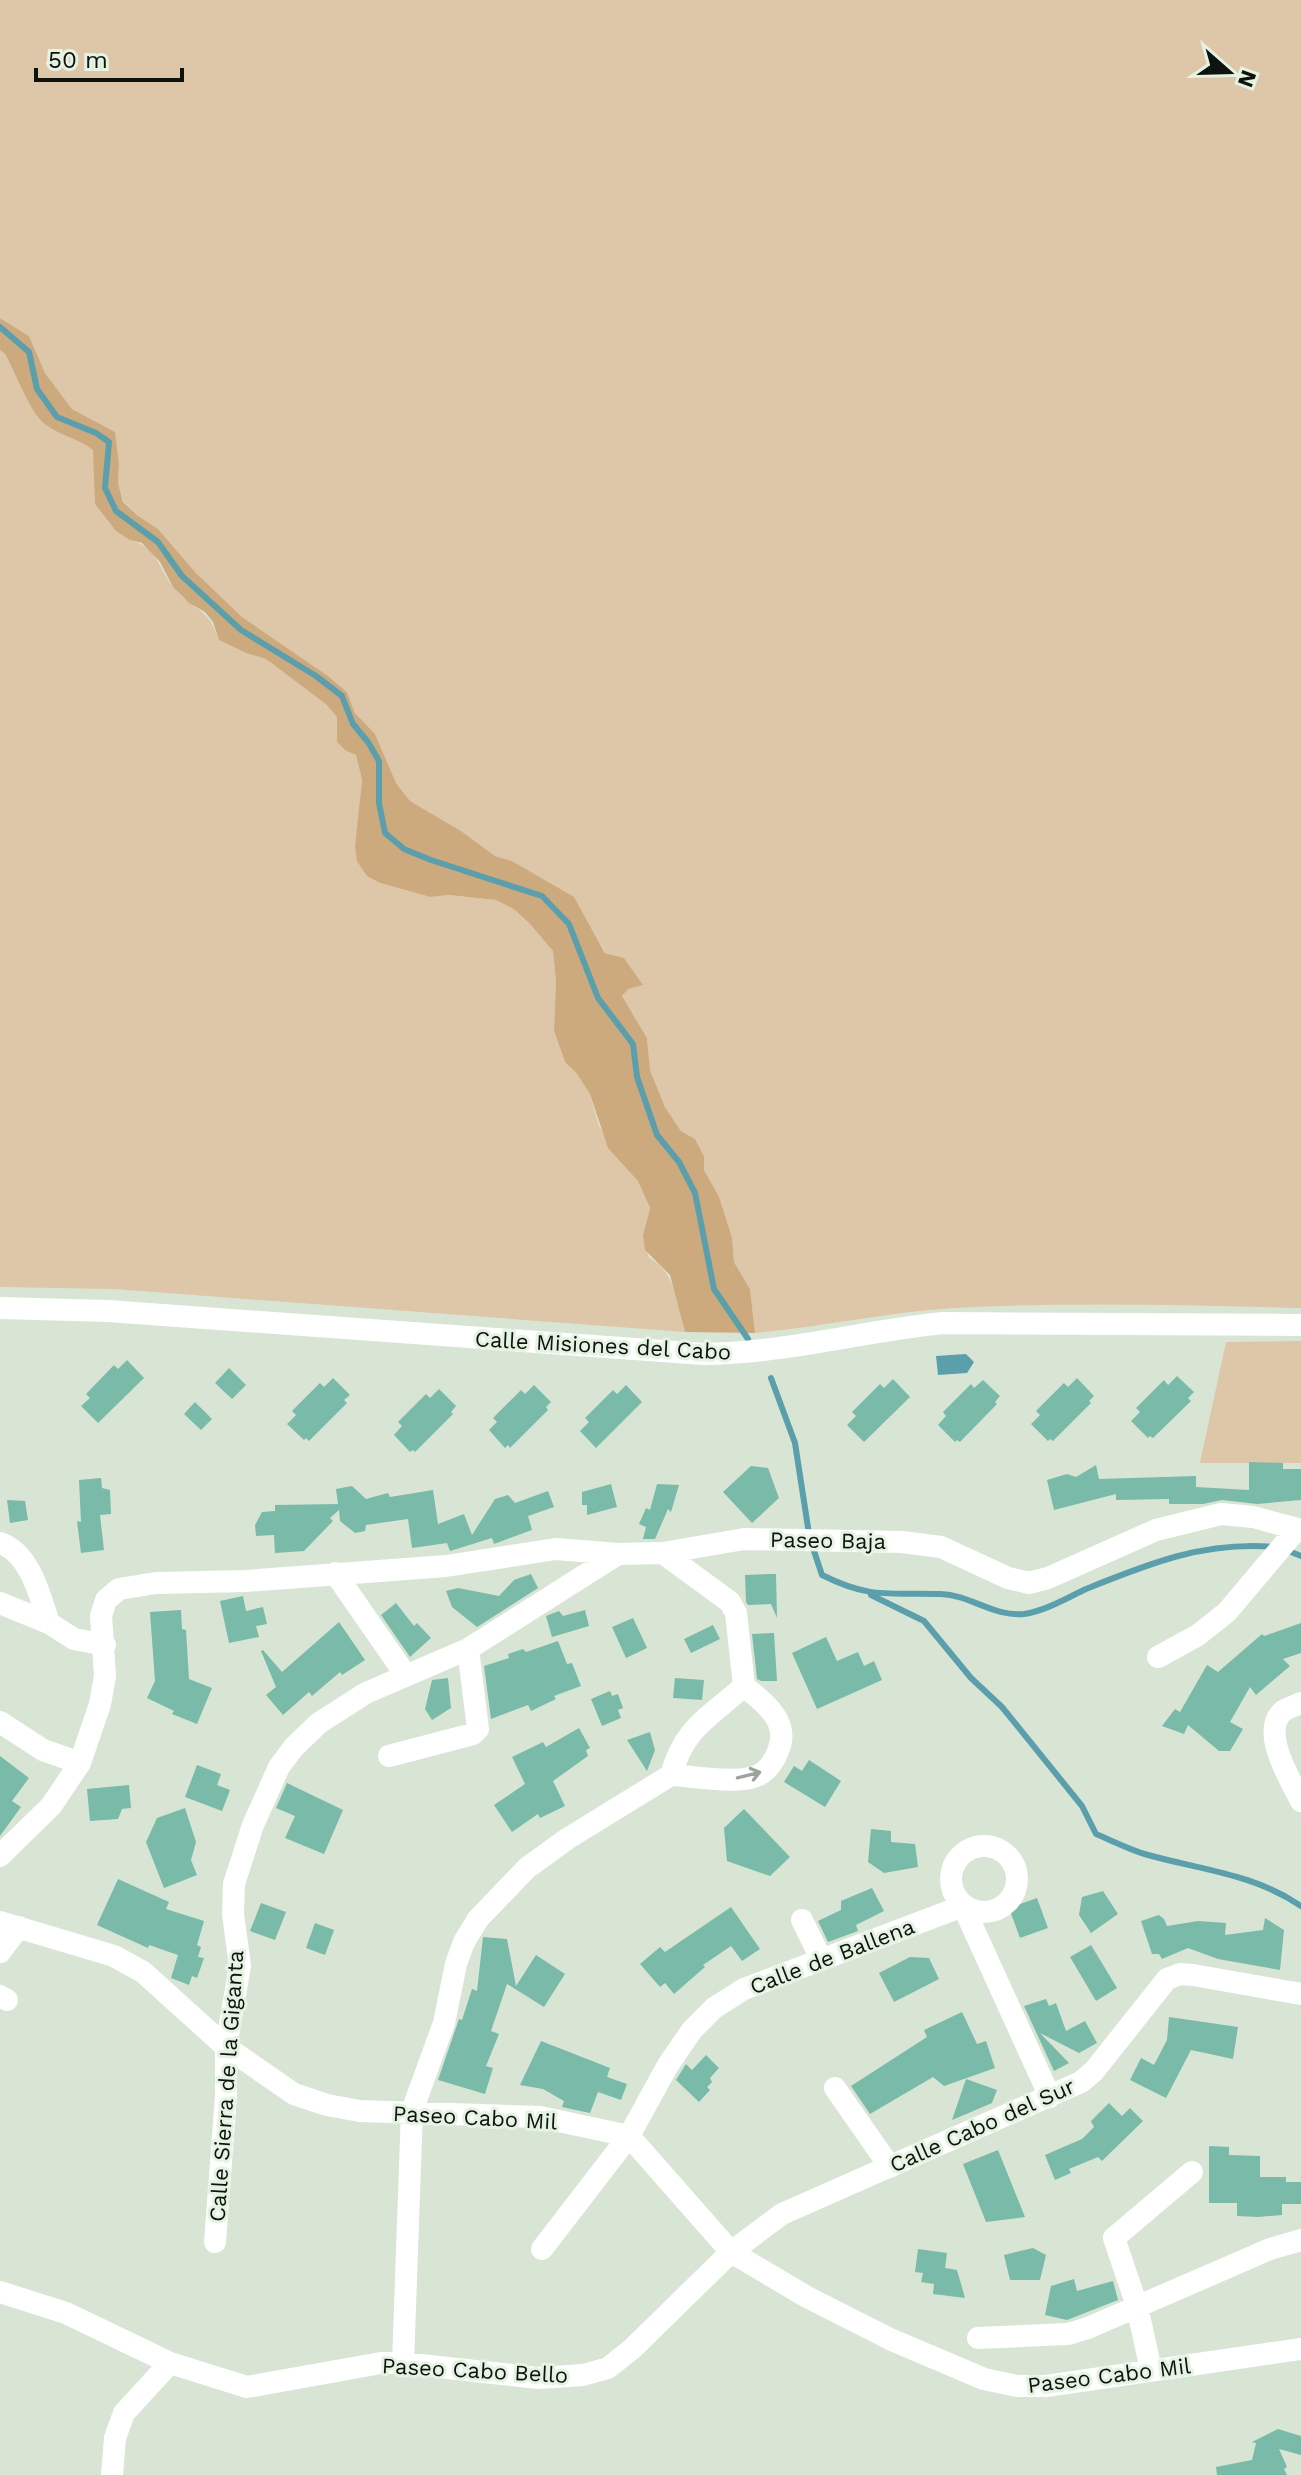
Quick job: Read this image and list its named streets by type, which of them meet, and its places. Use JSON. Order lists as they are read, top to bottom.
{
  "streets": {
    "street": [
      "Calle Misiones del Cabo",
      "Paseo Baja",
      "Calle de Ballena",
      "Calle Sierra de la Giganta",
      "Paseo Cabo Mil",
      "Calle Cabo del Sur",
      "Paseo Cabo Bello"
    ]
  },
  "crossings": [
    ["Paseo Baja", "Calle Sierra de la Giganta"],
    ["Calle de Ballena", "Paseo Cabo Mil"],
    ["Calle de Ballena", "Calle Cabo del Sur"],
    ["Calle Sierra de la Giganta", "Paseo Cabo Mil"],
    ["Paseo Cabo Mil", "Calle Cabo del Sur"],
    ["Paseo Cabo Mil", "Paseo Cabo Bello"],
    ["Calle Cabo del Sur", "Paseo Cabo Bello"]
  ],
  "scale_bar": "50 m",
  "north": "right"
}
